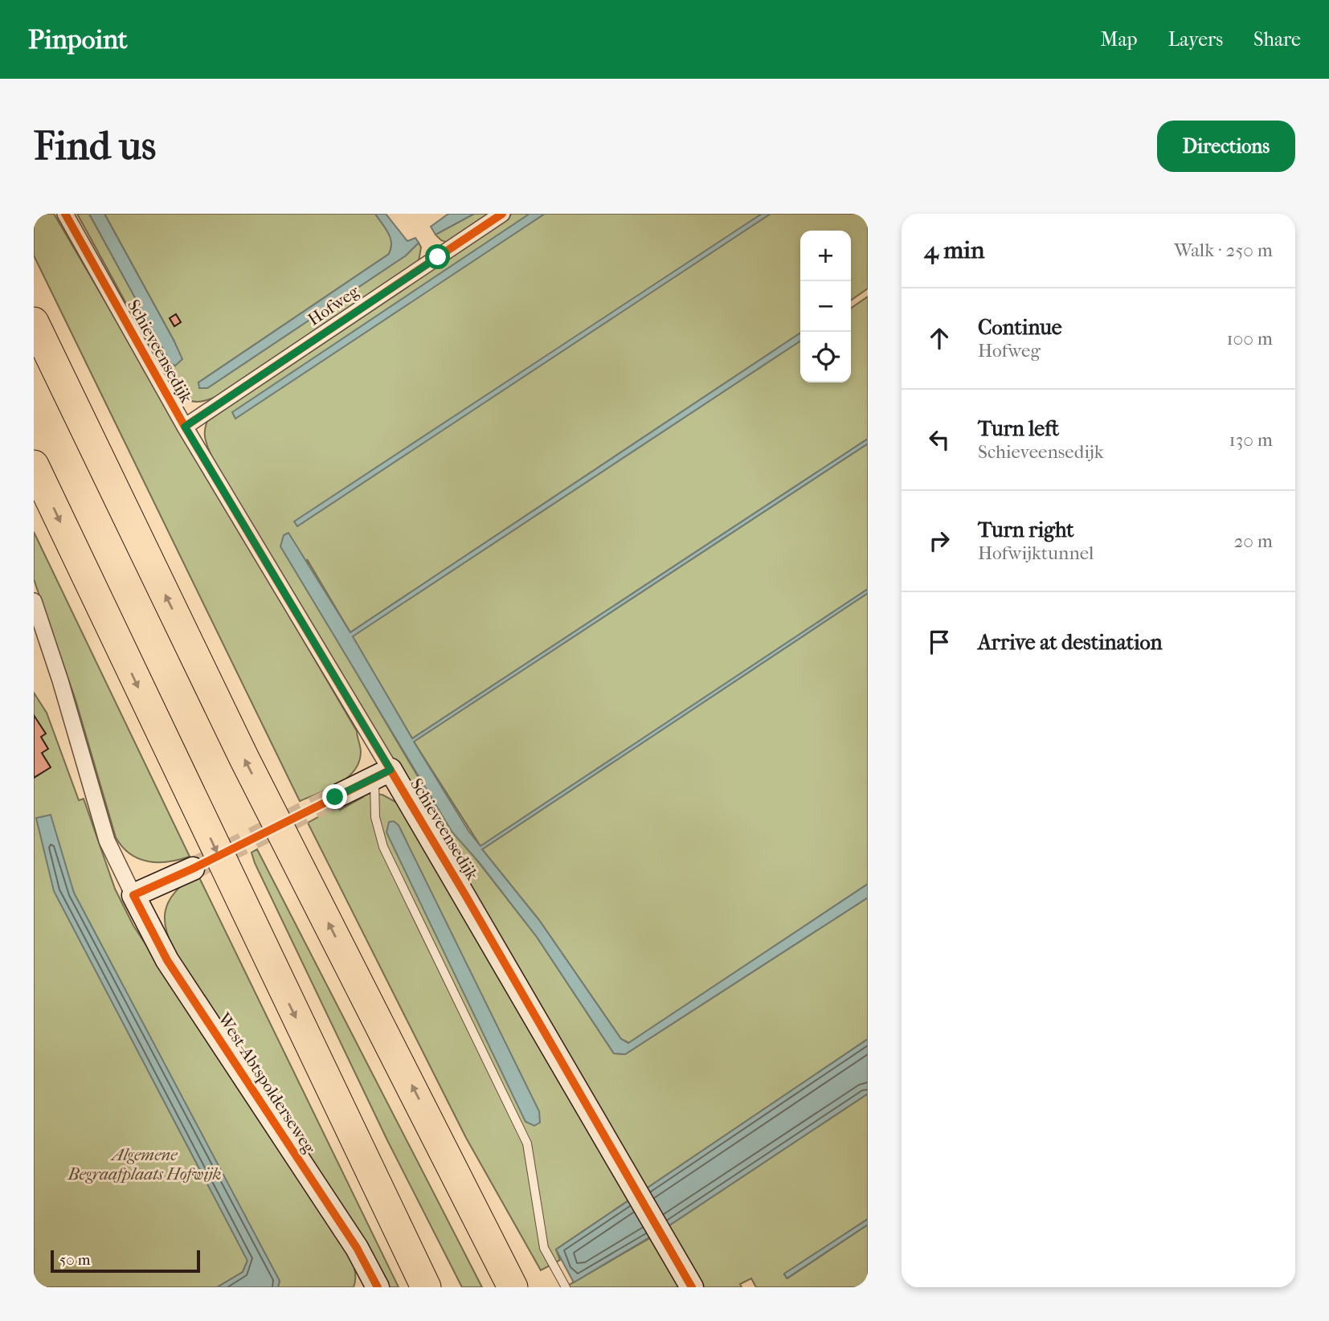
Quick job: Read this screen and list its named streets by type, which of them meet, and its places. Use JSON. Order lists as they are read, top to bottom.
{
  "streets": {
    "street": ["Hofweg", "Schieveensedijk", "West-Abtspolderseweg"]
  },
  "crossings": [
    ["Hofweg", "Schieveensedijk"]
  ],
  "parks": ["Algemene Begraafplaats Hofwijk"],
  "scale_bar": "50 m",
  "page": {
    "header": "Pinpoint",
    "nav": ["Map", "Layers", "Share"],
    "buttons": "Directions",
    "title": "Find us",
    "heading": ["4 min", "Walk · 250 m"],
    "map_buttons": ["+", "−"],
    "list": [
      ["Continue", "Hofweg", "100 m"],
      ["Turn left", "Schieveensedijk", "130 m"],
      ["Turn right", "Hofwijktunnel", "20 m"],
      "Arrive at destination"
    ],
    "scale": "50 m"
  }
}
